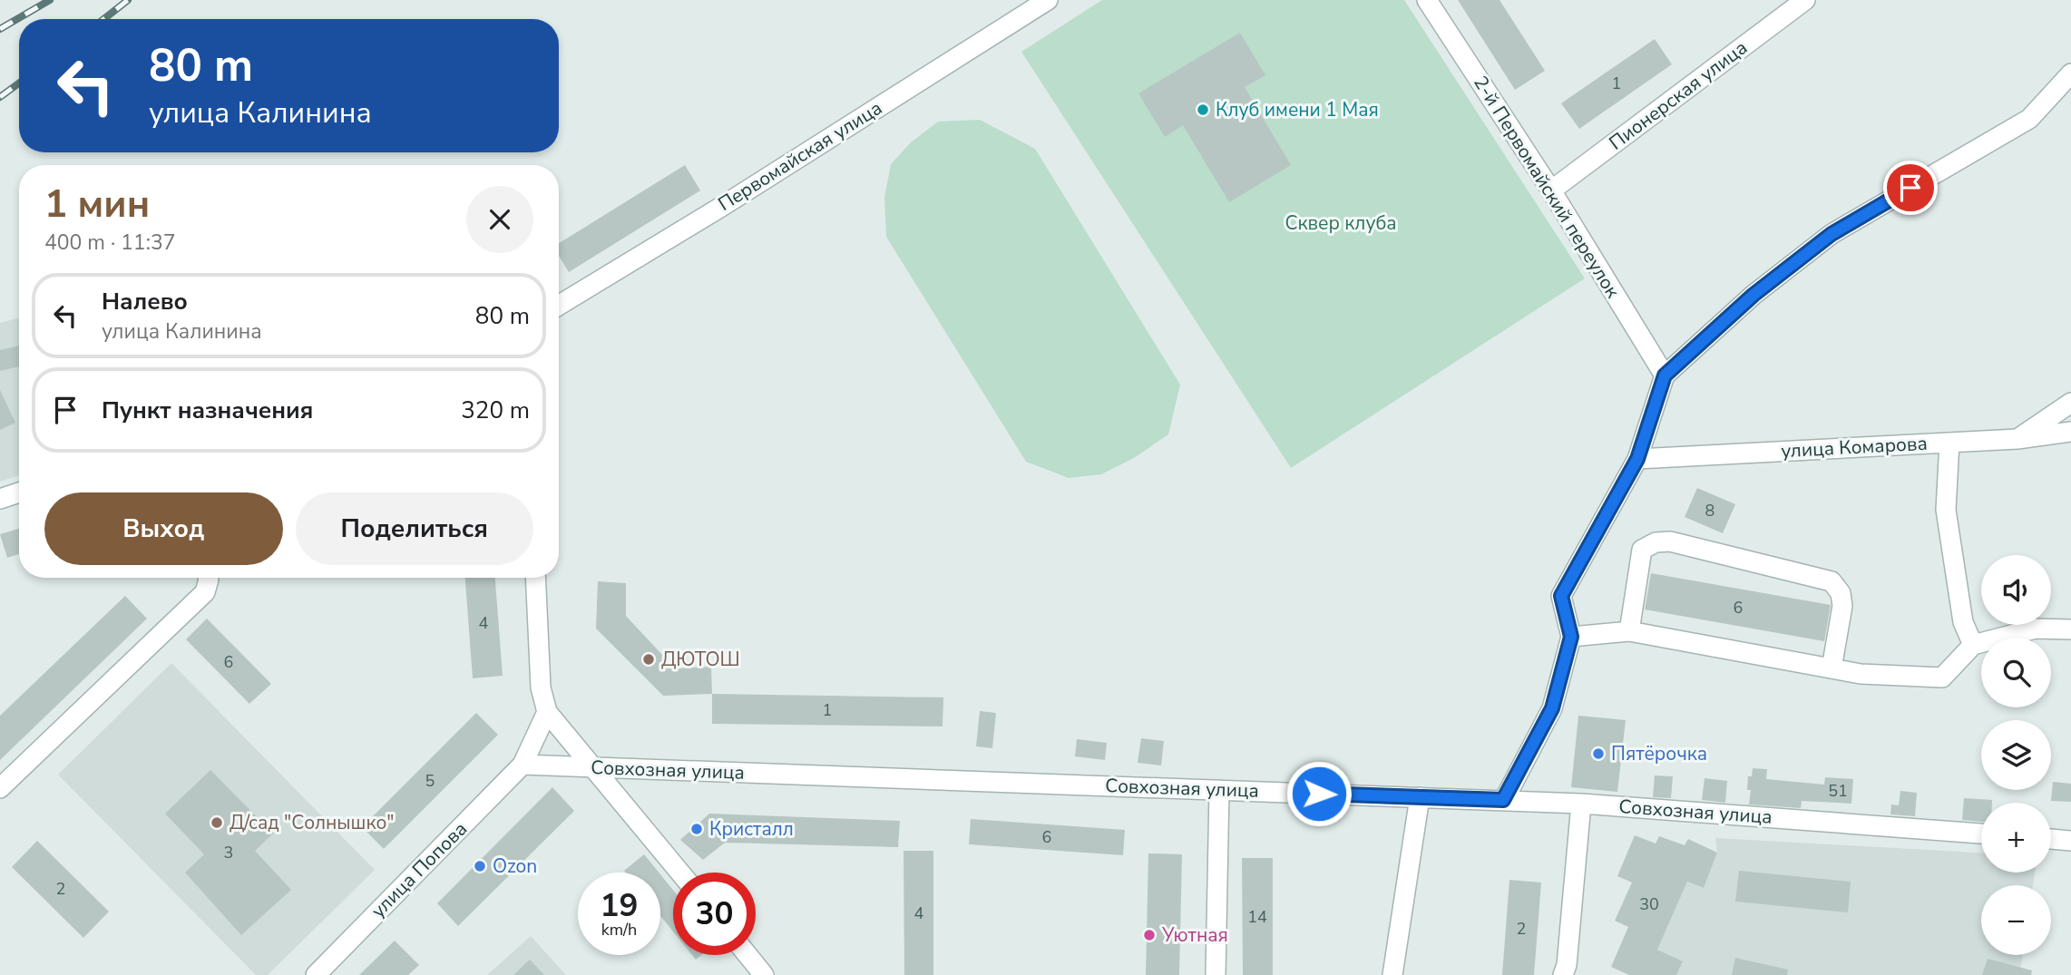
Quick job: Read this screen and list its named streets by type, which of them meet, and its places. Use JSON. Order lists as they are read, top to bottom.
{
  "streets": {
    "street": [
      "Пионерская улица",
      "Первомайская улица",
      "2-й Первомайский переулок",
      "улица Комарова",
      "Совхозная улица",
      "улица Попова"
    ]
  },
  "crossings": [
    ["Пионерская улица", "2-й Первомайский переулок"],
    ["Совхозная улица", "улица Попова"]
  ],
  "parks": ["Сквер клуба"],
  "places": [
    "Клуб имени 1 Мая",
    "ДЮТОШ",
    "Пятёрочка",
    "Д/сад \"Солнышко\"",
    "Кристалл",
    "Ozon",
    "Уютная"
  ],
  "house_numbers": [
    "1",
    "8",
    "6",
    "4",
    "6",
    "1",
    "5",
    "51",
    "6",
    "3",
    "2",
    "30",
    "4",
    "14",
    "2"
  ],
  "page": {
    "turn": ["80 m", "улица Калинина"],
    "heading": ["1 мин", "400 m · 11:37"],
    "list": [
      {
        "name": "Налево",
        "note": "улица Калинина",
        "value": "80 m"
      },
      {
        "name": "Пункт назначения",
        "value": "320 m"
      }
    ],
    "buttons": ["Выход", "Поделиться"],
    "map_buttons": ["+", "−"],
    "speed": "19 km/h",
    "limit": "30"
  }
}
